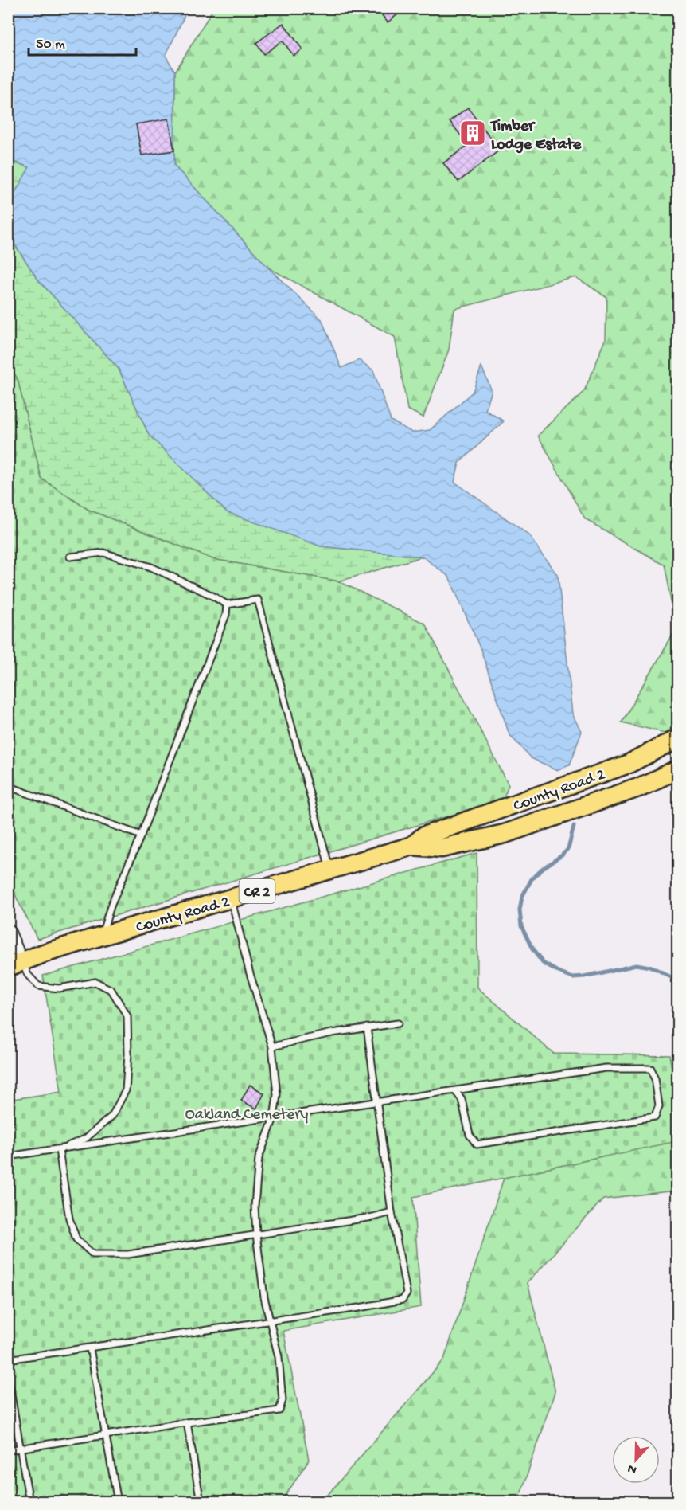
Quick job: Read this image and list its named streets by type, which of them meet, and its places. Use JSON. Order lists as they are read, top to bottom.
{
  "streets": {
    "main road": ["County Road 2", "CR 2"]
  },
  "parks": ["Oakland Cemetery"],
  "places": {
    "building": ["Timber Lodge Estate"]
  },
  "scale_bar": "50 m",
  "north": "bottom"
}
